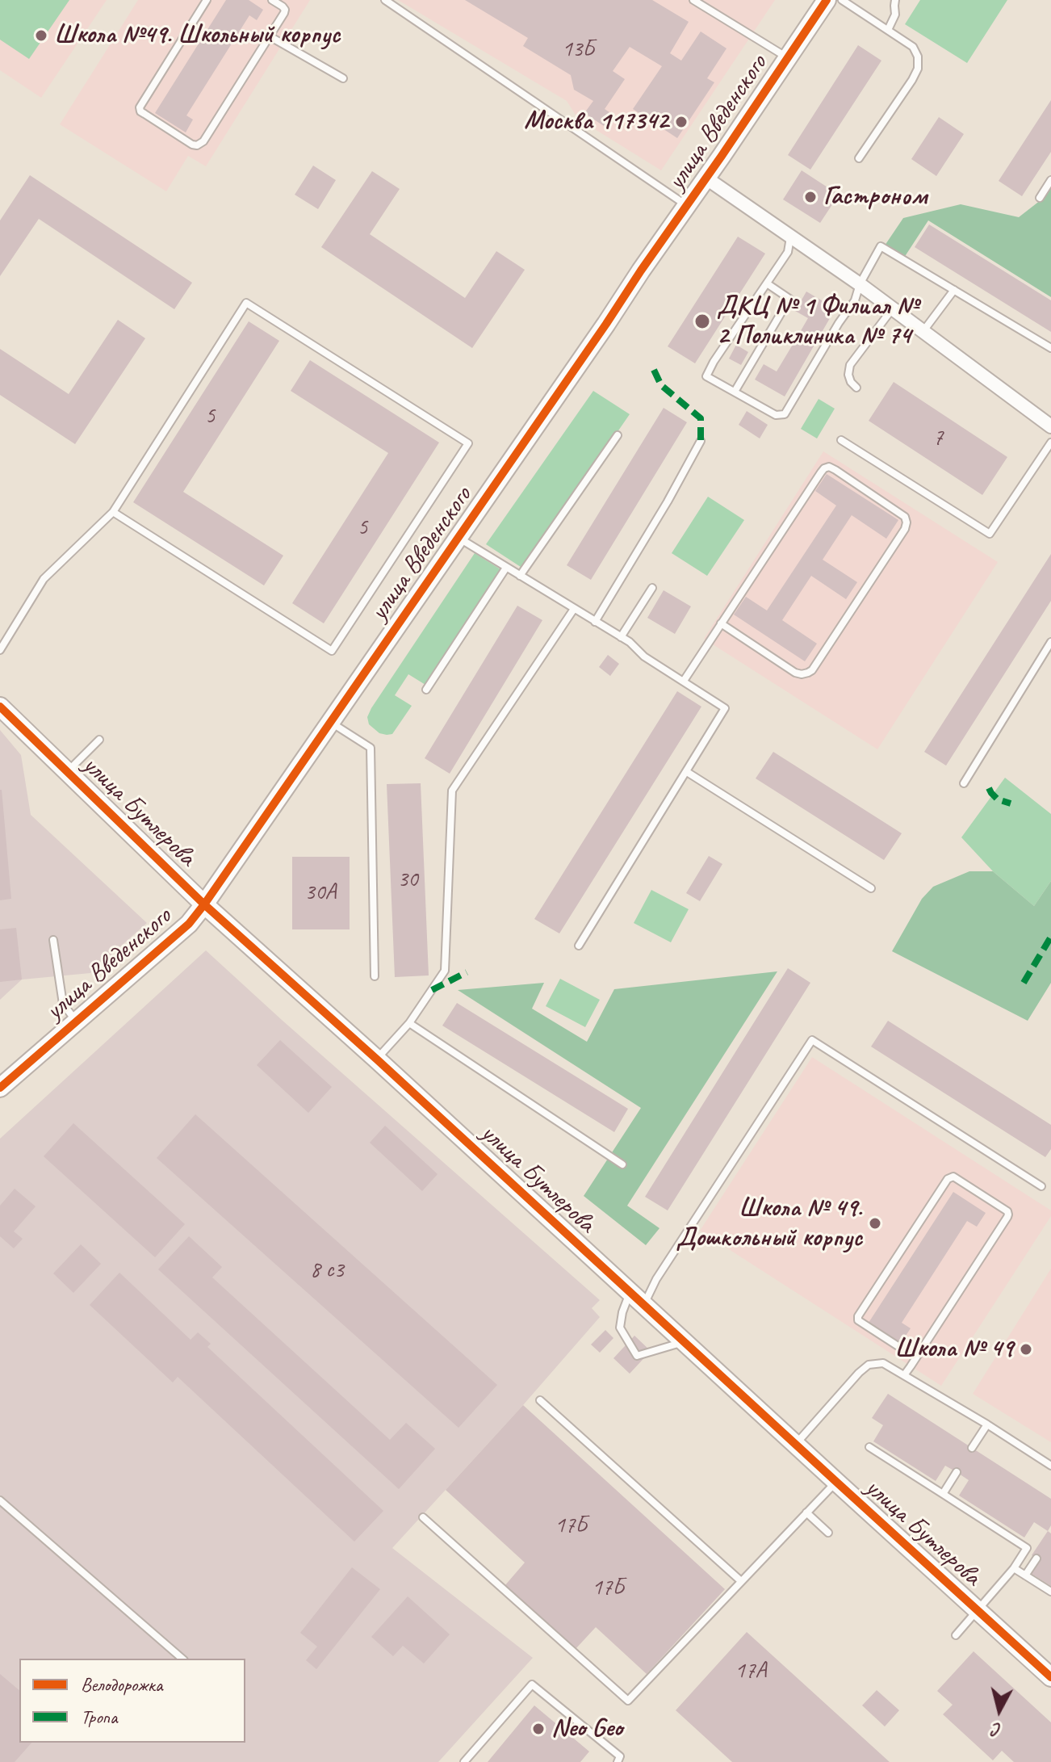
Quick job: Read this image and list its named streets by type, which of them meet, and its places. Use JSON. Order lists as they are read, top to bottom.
{
  "streets": {
    "street": ["улица Введенского", "улица Бутлерова"]
  },
  "crossings": [
    ["улица Введенского", "улица Бутлерова"]
  ],
  "places": [
    "Школа №49. Школьный корпус",
    "Москва 117342",
    "Гастроном",
    "ДКЦ № 1 Филиал № 2 Поликлиника № 74",
    "Школа № 49. Дошкольный корпус",
    "Школа № 49",
    "Neo Geo"
  ],
  "house_numbers": [
    "13Б",
    "5",
    "7",
    "5",
    "30",
    "30А",
    "8 с3",
    "17Б",
    "17Б",
    "17А"
  ],
  "legend": ["Велодорожка", "Тропа"],
  "north": "bottom"
}
